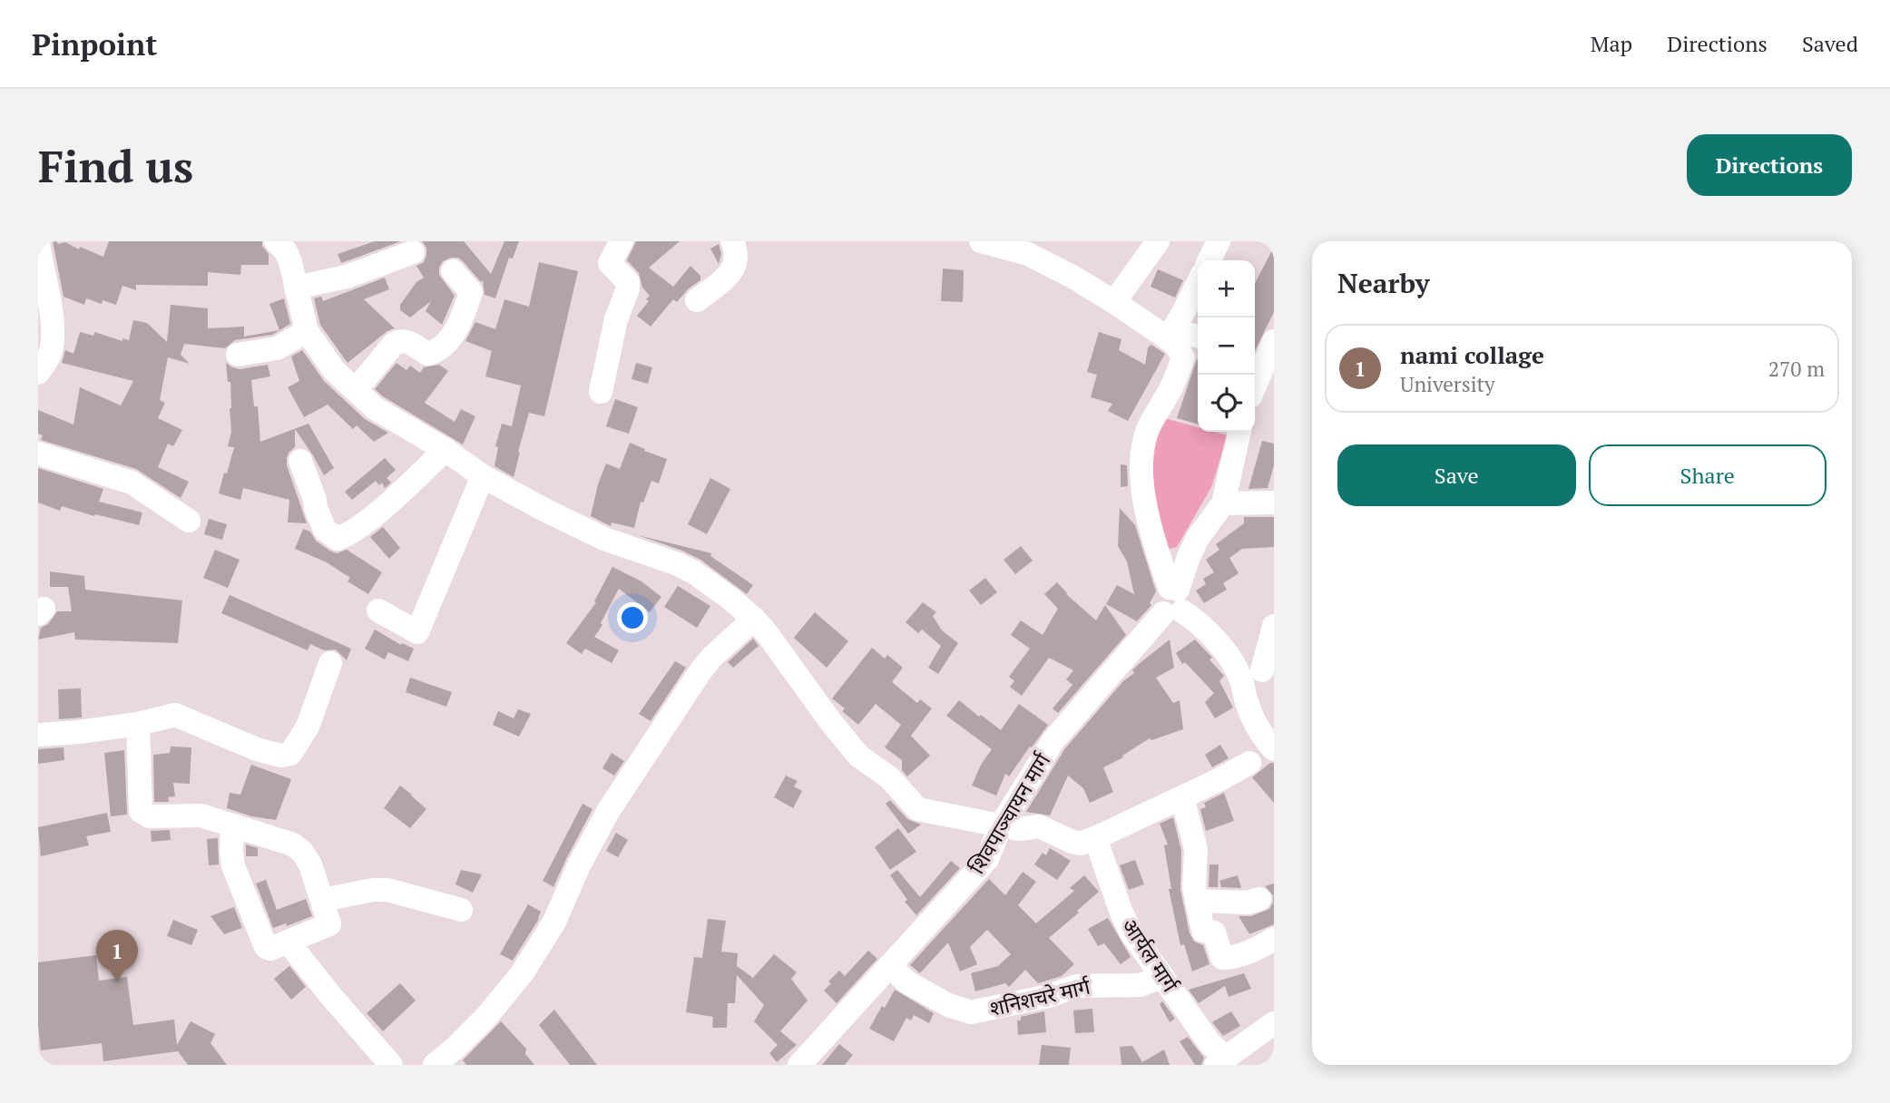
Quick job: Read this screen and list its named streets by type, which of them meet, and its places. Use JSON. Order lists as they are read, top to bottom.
{
  "streets": {
    "street": ["शिवपाञ्चायन मार्ग", "आर्यल मार्ग", "शनिशचरे मार्ग"]
  },
  "crossings": [
    ["शिवपाञ्चायन मार्ग", "शनिशचरे मार्ग"],
    ["आर्यल मार्ग", "शनिशचरे मार्ग"]
  ],
  "page": {
    "header": "Pinpoint",
    "nav": ["Map", "Directions", "Saved"],
    "buttons": [
      "Directions",
      ["Save", "Share"]
    ],
    "title": "Find us",
    "heading": "Nearby",
    "map_buttons": ["+", "−"],
    "list": [
      {
        "mark": "1",
        "name": "nami collage",
        "note": "University",
        "value": "270 m"
      }
    ],
    "pins": "1"
  }
}
